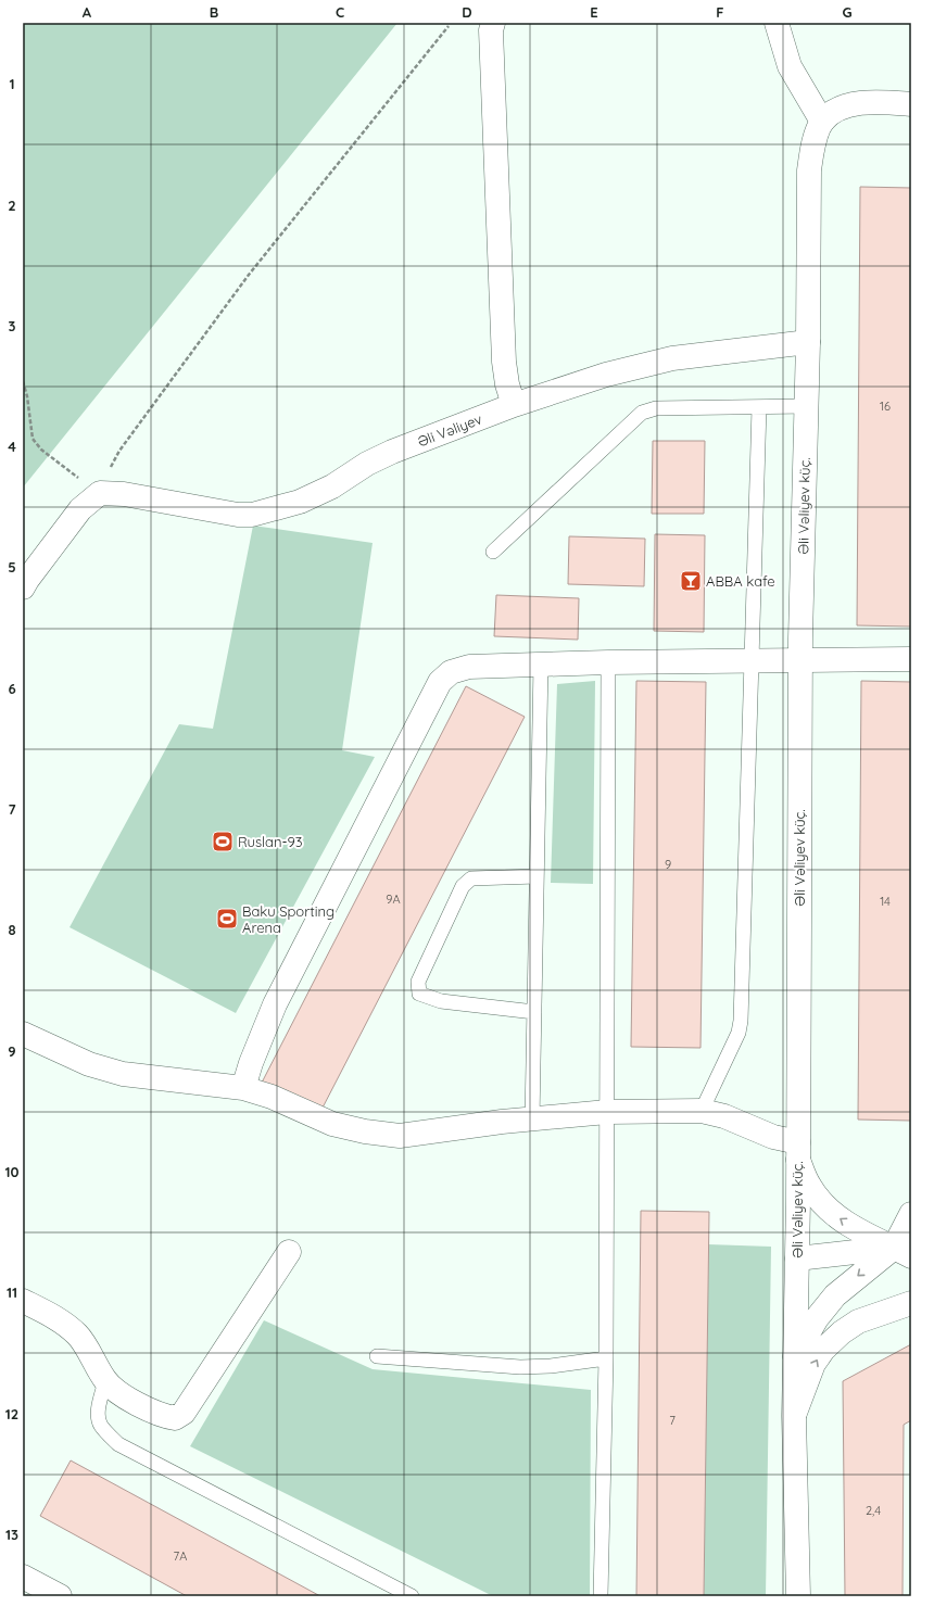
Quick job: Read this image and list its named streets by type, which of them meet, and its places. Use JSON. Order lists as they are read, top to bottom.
{
  "streets": {
    "street": ["Əli Vəliyev", "Əli Vəliyev küç."]
  },
  "crossings": [
    ["Əli Vəliyev", "Əli Vəliyev küç."]
  ],
  "places": {
    "bar": ["ABBA kafe"],
    "sports": ["Ruslan-93", "Baku Sporting Arena"]
  },
  "house_numbers": [
    "16",
    "9",
    "9A",
    "14",
    "7",
    "2,4",
    "7A"
  ],
  "grid": {
    "columns": [
      "A",
      "B",
      "C",
      "D",
      "E",
      "F",
      "G"
    ],
    "rows": [
      "1",
      "2",
      "3",
      "4",
      "5",
      "6",
      "7",
      "8",
      "9",
      "10",
      "11",
      "12",
      "13"
    ]
  }
}
